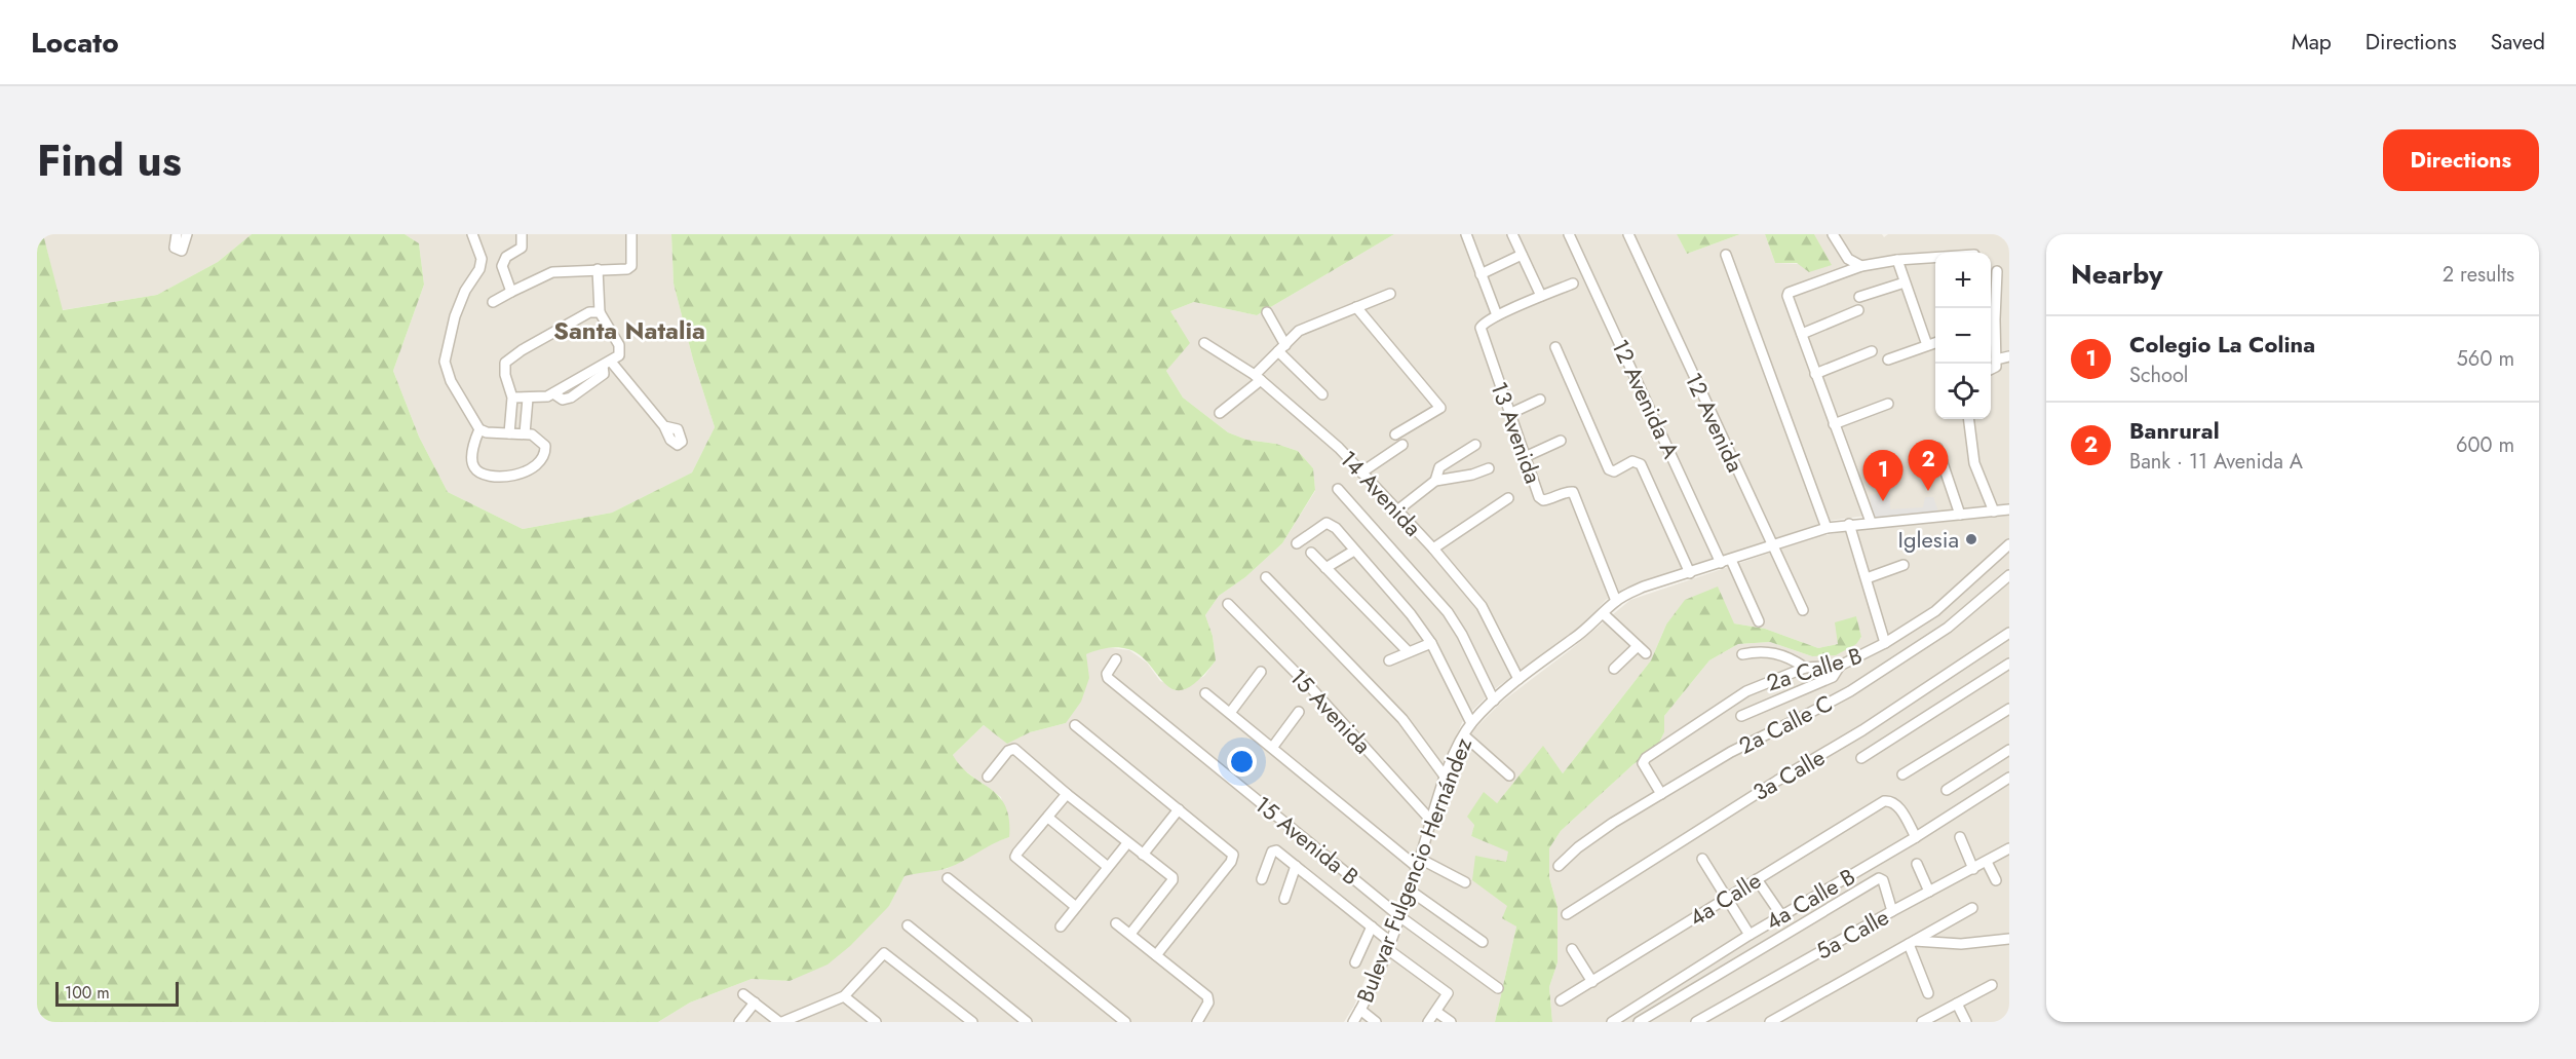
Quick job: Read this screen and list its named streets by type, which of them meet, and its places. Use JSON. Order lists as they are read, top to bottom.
{
  "streets": {
    "street": [
      "12 Avenida A",
      "12 Avenida",
      "13 Avenida",
      "14 Avenida",
      "2a Calle B",
      "15 Avenida",
      "2a Calle C",
      "3a Calle",
      "15 Avenida B",
      "Bulevar Fulgencio Hernández",
      "4a Calle",
      "4a Calle B",
      "5a Calle"
    ]
  },
  "crossings": [
    ["12 Avenida A", "Bulevar Fulgencio Hernández"],
    ["12 Avenida", "Bulevar Fulgencio Hernández"],
    ["13 Avenida", "Bulevar Fulgencio Hernández"],
    ["14 Avenida", "Bulevar Fulgencio Hernández"],
    ["2a Calle B", "2a Calle C"],
    ["15 Avenida", "Bulevar Fulgencio Hernández"],
    ["15 Avenida B", "Bulevar Fulgencio Hernández"],
    ["4a Calle", "4a Calle B"]
  ],
  "districts": ["Santa Natalia"],
  "places": ["Iglesia"],
  "scale_bar": "100 m",
  "page": {
    "header": "Locato",
    "nav": ["Map", "Directions", "Saved"],
    "title": "Find us",
    "buttons": "Directions",
    "heading": ["Nearby", "2 results"],
    "map_buttons": ["+", "−"],
    "list": [
      {
        "mark": "1",
        "name": "Colegio La Colina",
        "note": "School",
        "value": "560 m"
      },
      {
        "mark": "2",
        "name": "Banrural",
        "note": "Bank · 11 Avenida A",
        "value": "600 m"
      }
    ],
    "pins": ["2", "1"],
    "scale": "100 m"
  }
}
